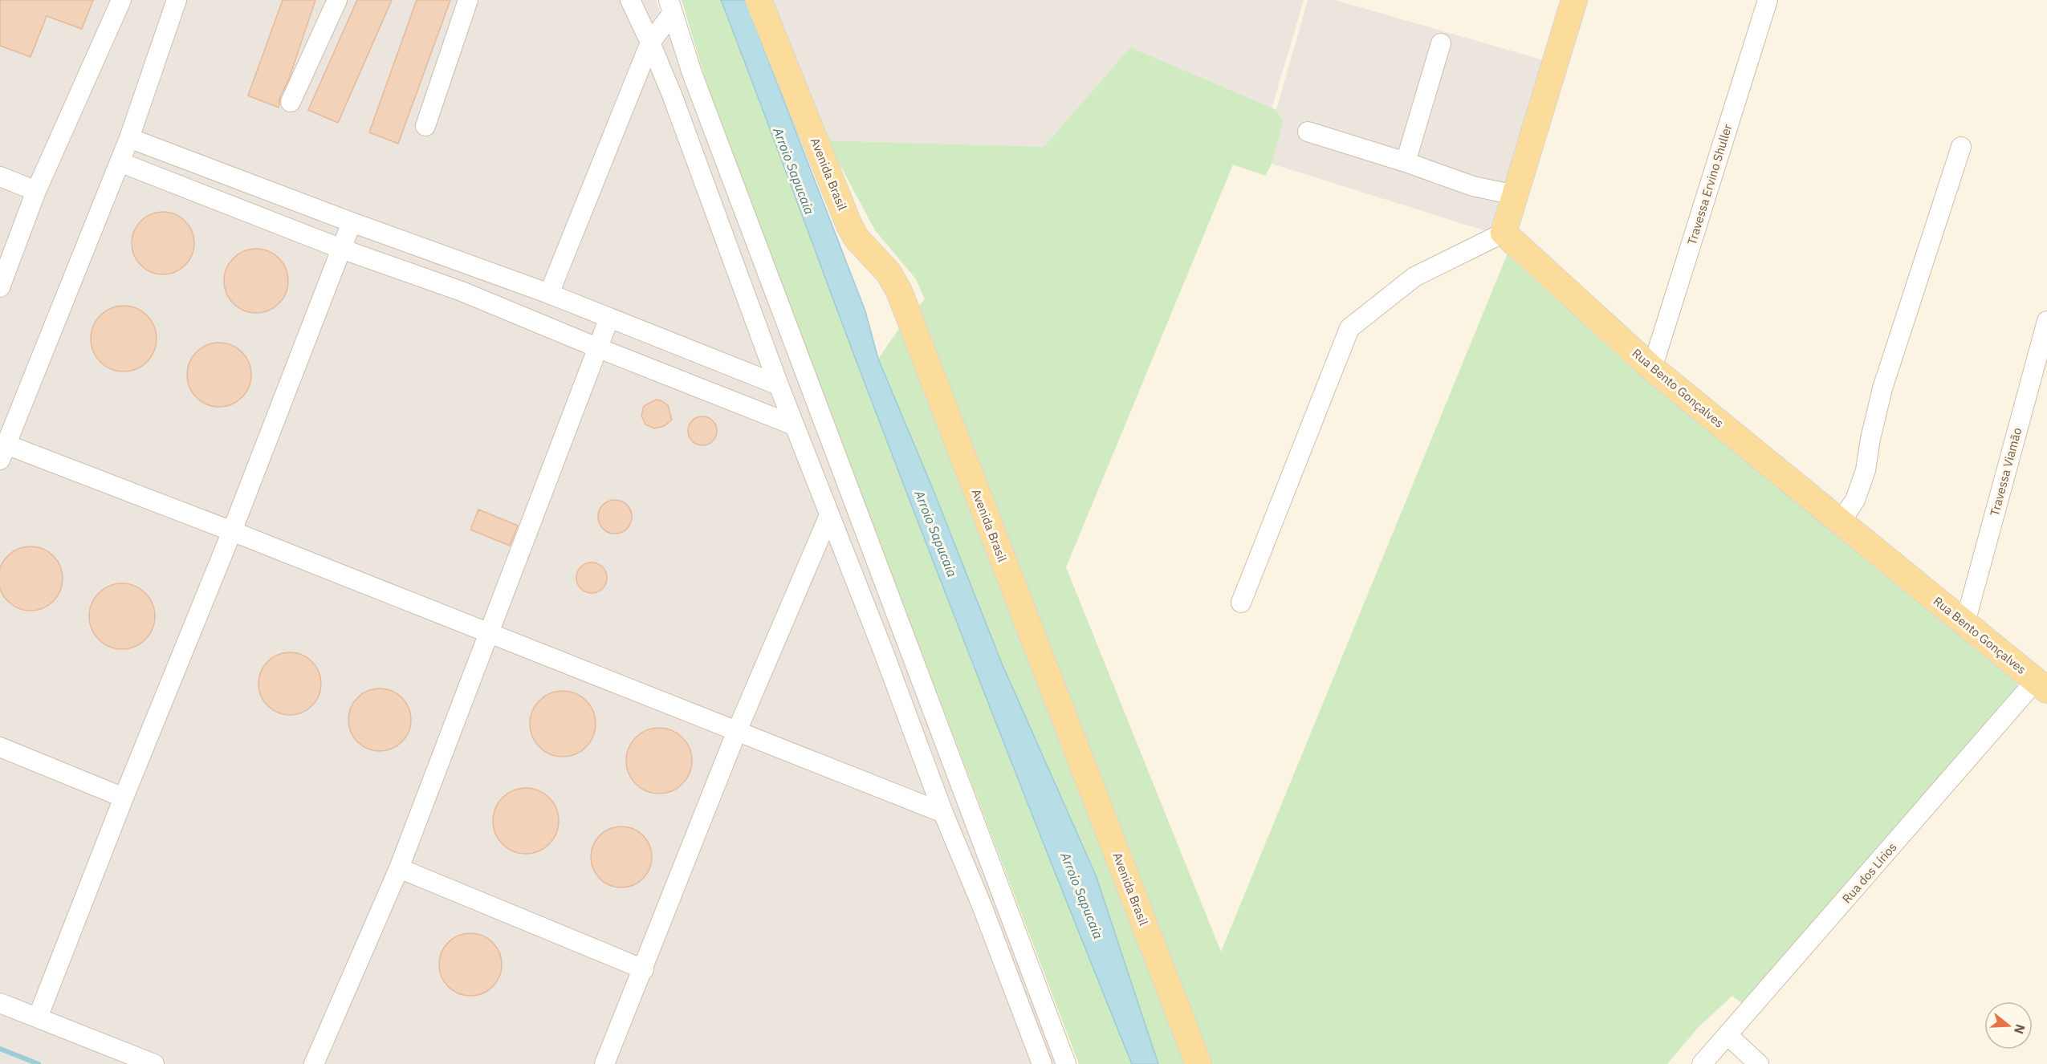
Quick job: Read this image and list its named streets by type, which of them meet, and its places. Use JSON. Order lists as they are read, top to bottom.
{
  "streets": {
    "main road": ["Avenida Brasil", "Rua Bento Gonçalves"],
    "street": ["Travessa Ervino Shuller", "Travessa Viamão", "Rua dos Lírios"]
  },
  "crossings": [
    ["Travessa Ervino Shuller", "Rua Bento Gonçalves"],
    ["Rua Bento Gonçalves", "Travessa Viamão"],
    ["Rua Bento Gonçalves", "Rua dos Lírios"]
  ],
  "water": ["Arroio Sapucaia"],
  "north": "right"
}
